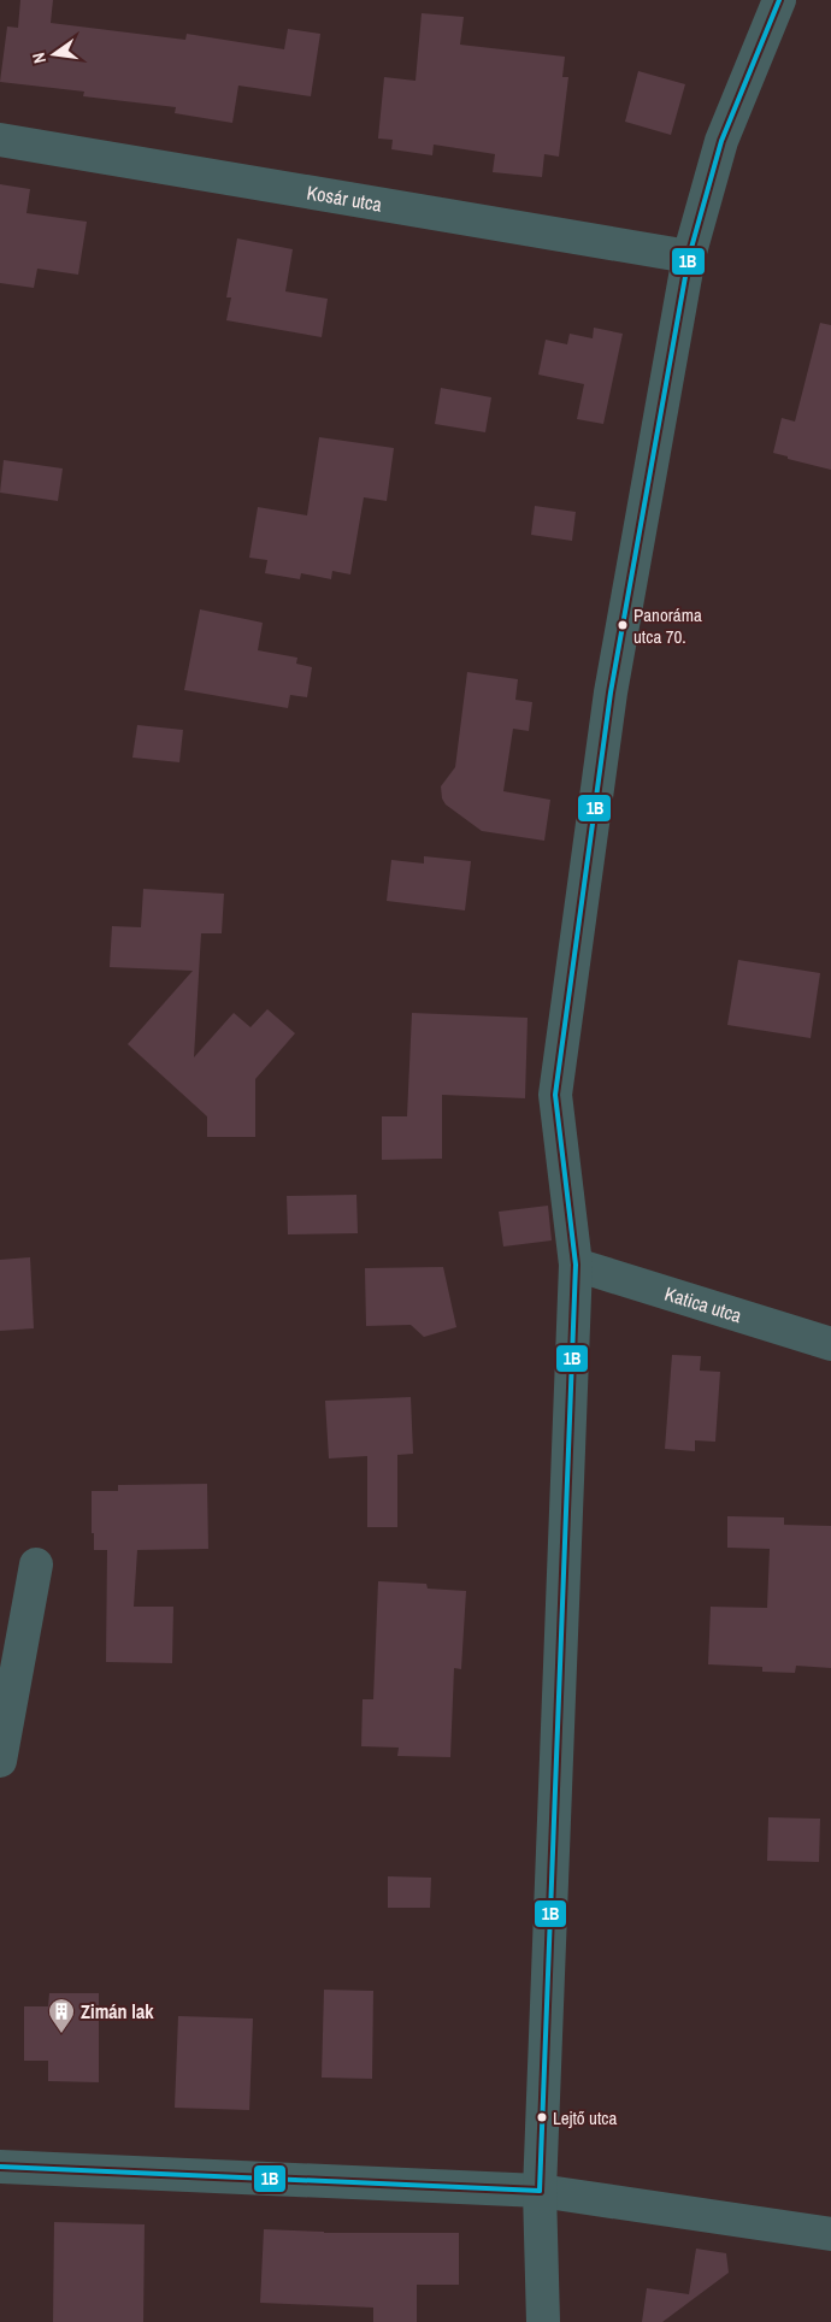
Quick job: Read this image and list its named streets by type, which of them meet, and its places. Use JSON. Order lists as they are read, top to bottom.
{
  "streets": {
    "street": ["Kosár utca", "Katica utca"]
  },
  "places": {
    "other": ["Panoráma utca 70.", "Lejtő utca"],
    "building": ["Zimán lak"]
  },
  "lines": ["transit line 1B"],
  "north": "left"
}
